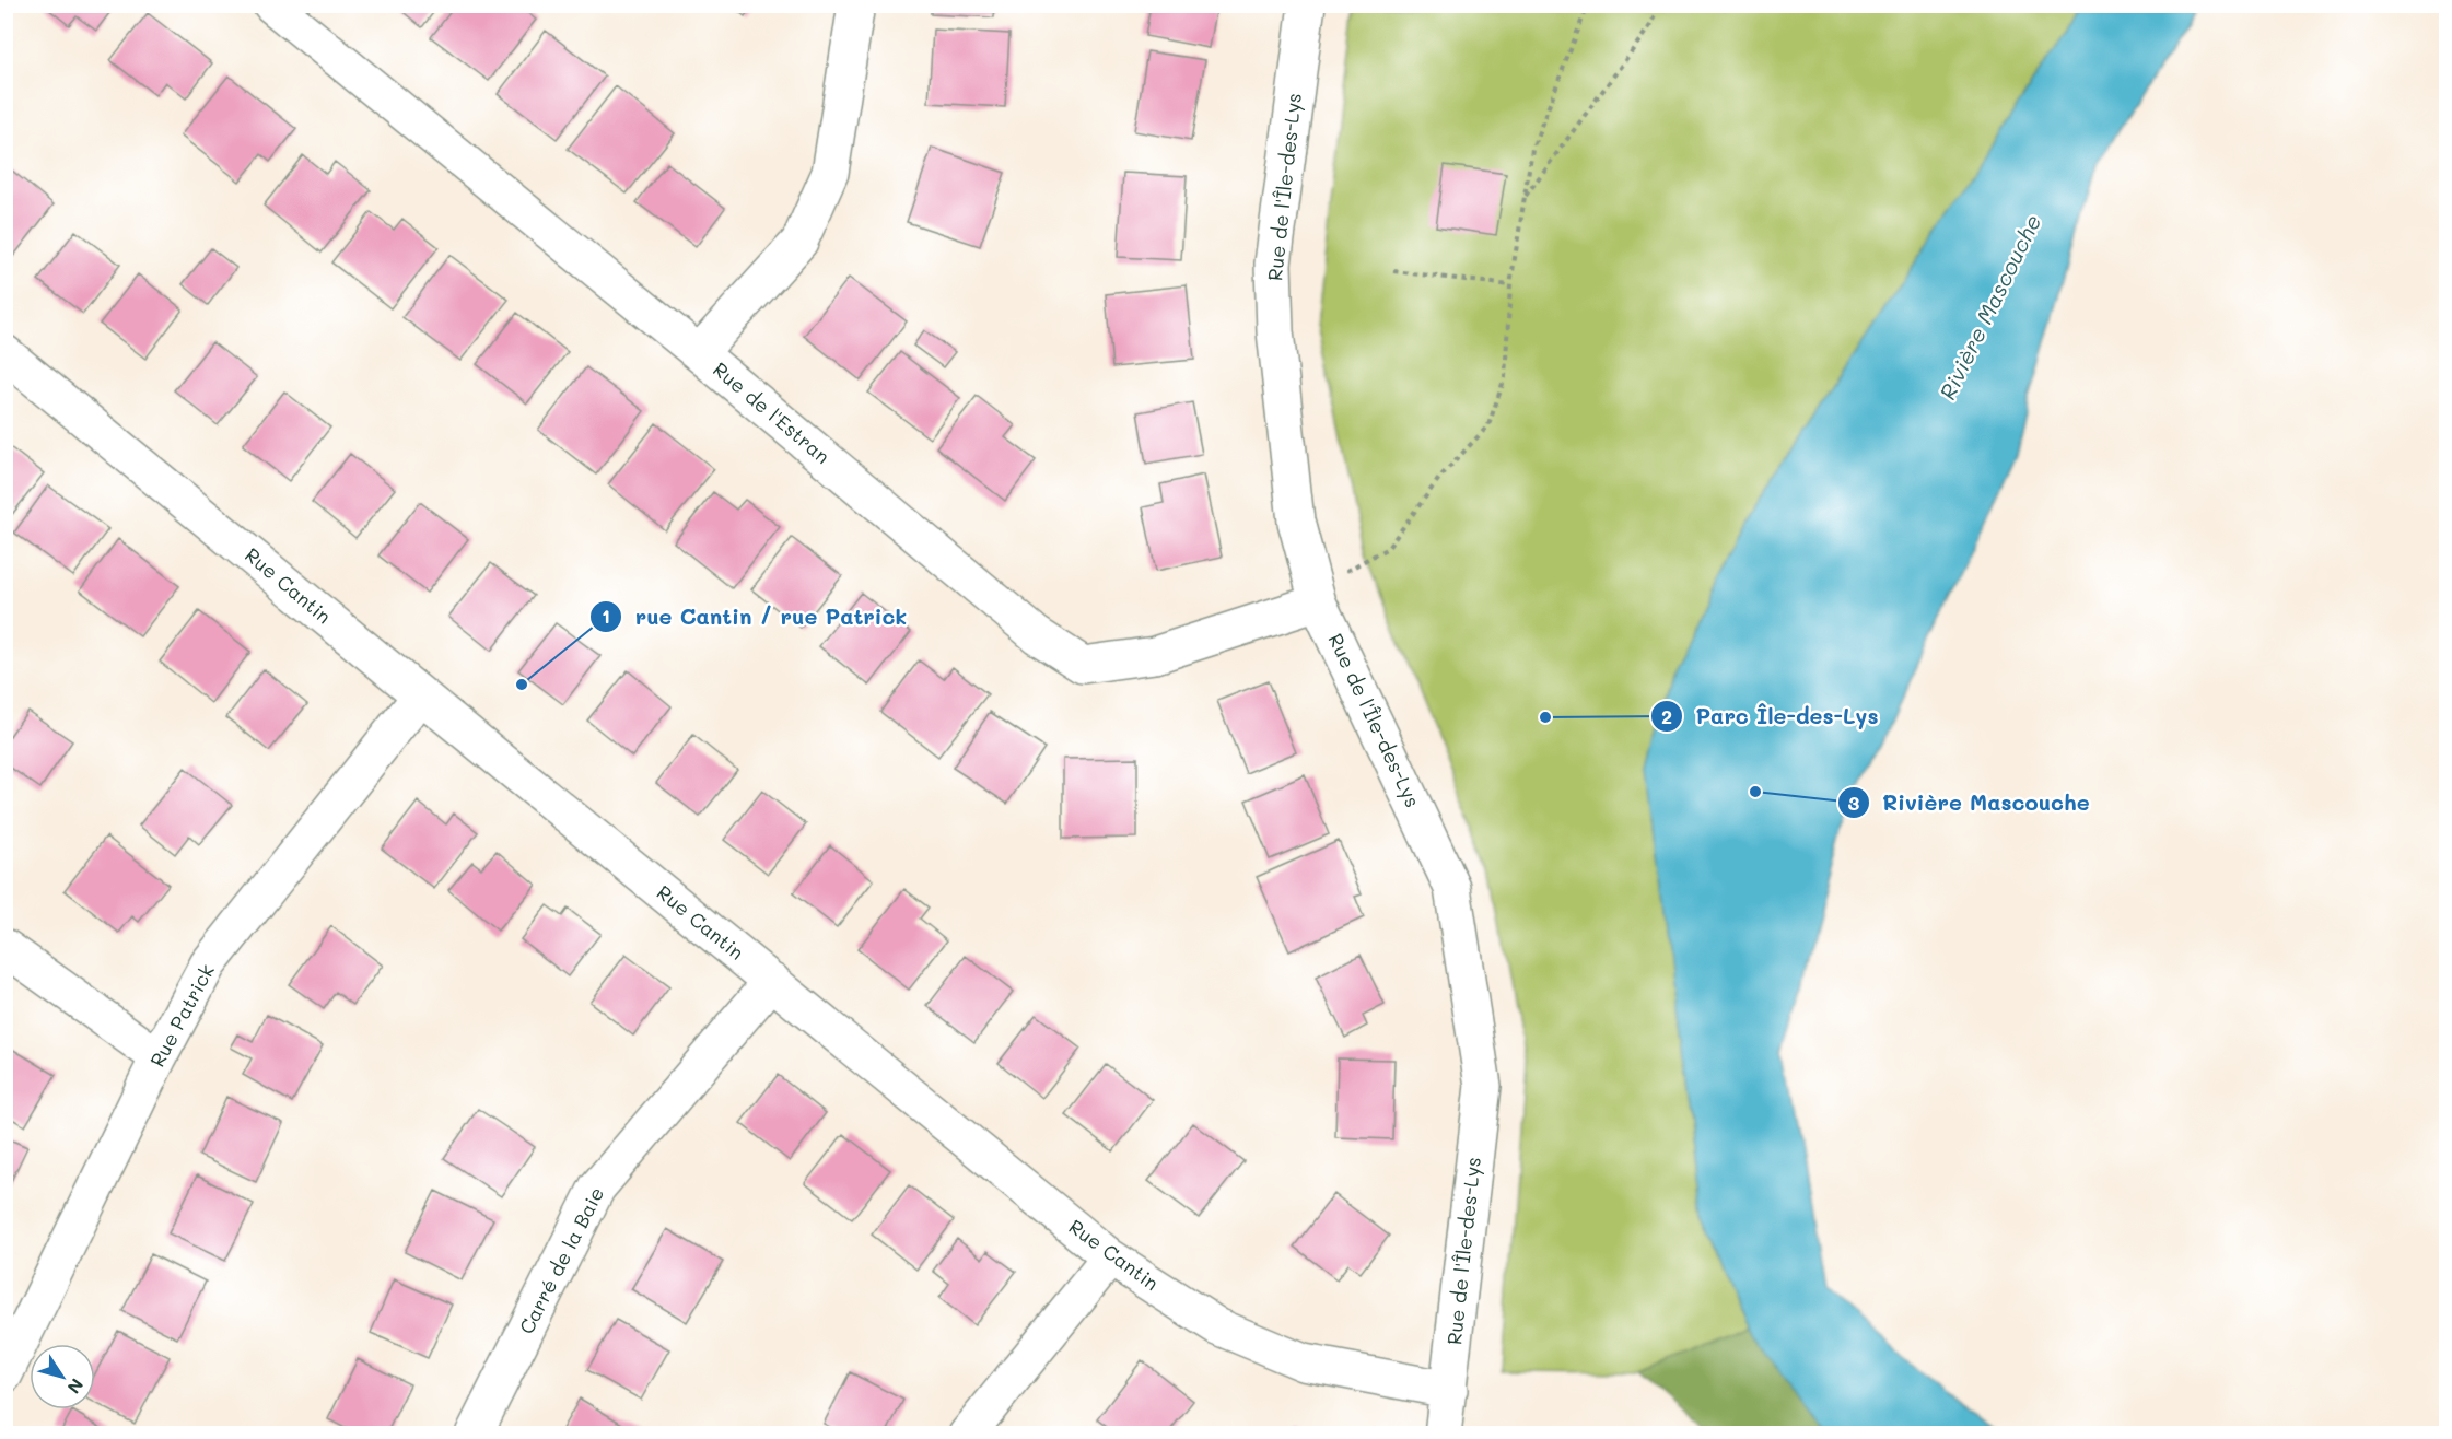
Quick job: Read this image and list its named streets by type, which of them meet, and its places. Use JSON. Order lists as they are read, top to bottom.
{
  "streets": {
    "street": [
      "Rue de l'Île-des-Lys",
      "Rue de l'Estran",
      "Rue Cantin",
      "Rue Patrick",
      "Carré de la Baie"
    ]
  },
  "crossings": [
    ["Rue de l'Île-des-Lys", "Rue de l'Estran"],
    ["Rue de l'Île-des-Lys", "Rue Cantin"],
    ["Rue Cantin", "Rue Patrick"],
    ["Rue Cantin", "Carré de la Baie"]
  ],
  "water": ["Rivière Mascouche"],
  "places": ["rue Cantin / rue Patrick", "Parc Île-des-Lys", "Rivière Mascouche"],
  "north": "bottom right"
}
